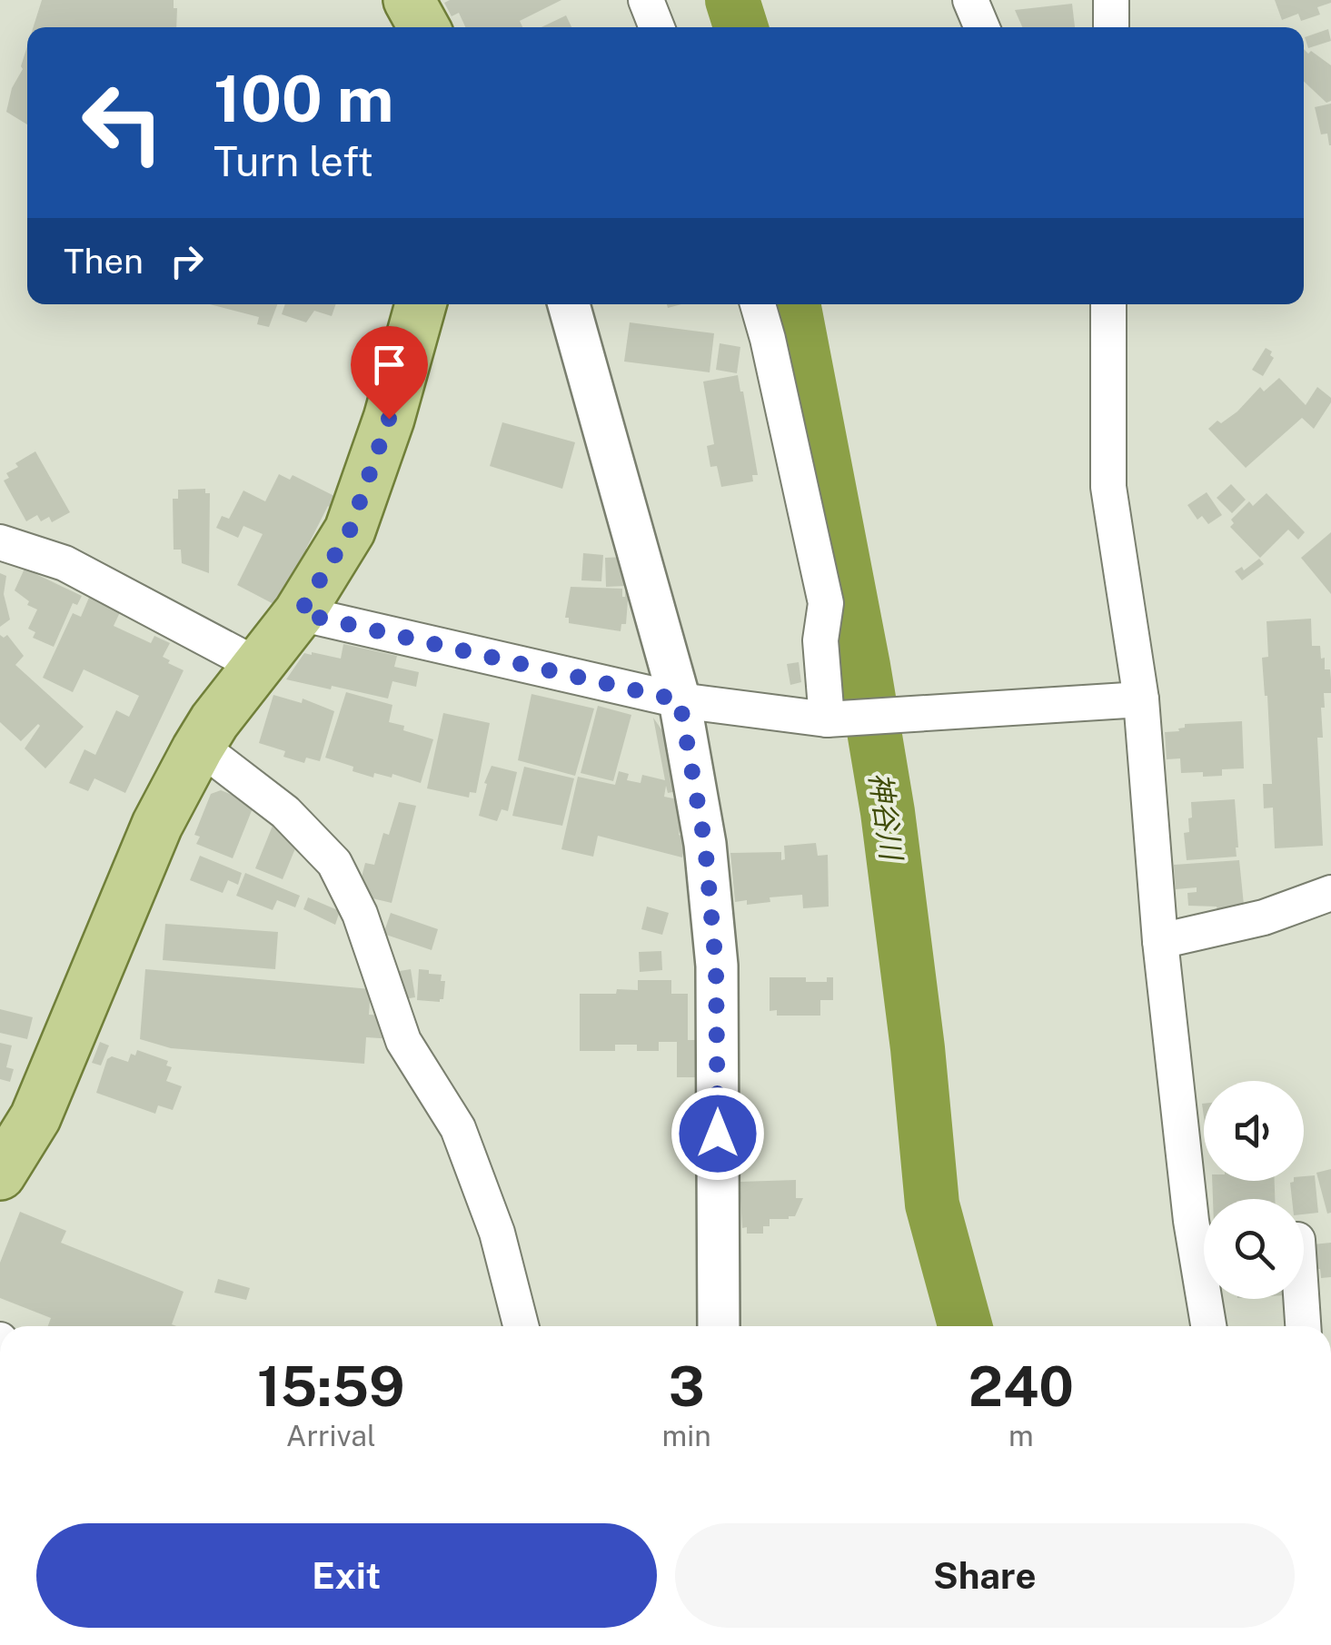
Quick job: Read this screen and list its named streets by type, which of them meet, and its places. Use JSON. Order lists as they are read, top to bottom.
{
  "water": ["神谷川"],
  "page": {
    "turn": ["100 m", "Turn left"],
    "then": "Then",
    "eta": [
      "15:59",
      "Arrival",
      "3",
      "min",
      "240",
      "m"
    ],
    "buttons": ["Exit", "Share"]
  }
}
